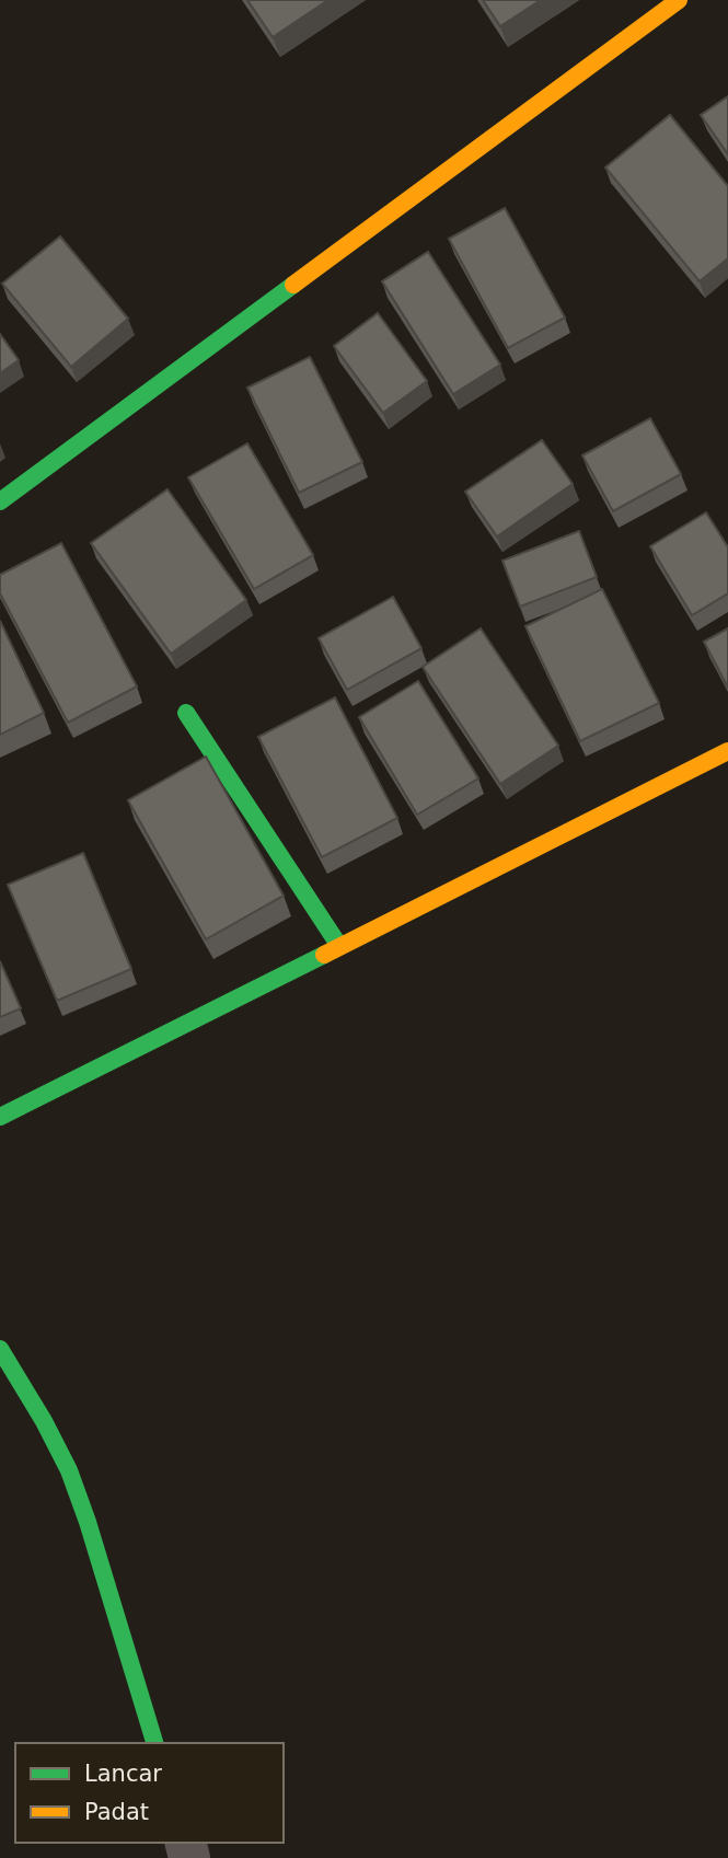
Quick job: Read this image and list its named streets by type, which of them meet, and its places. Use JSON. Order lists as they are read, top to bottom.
{
  "legend": ["Lancar", "Padat"]
}
